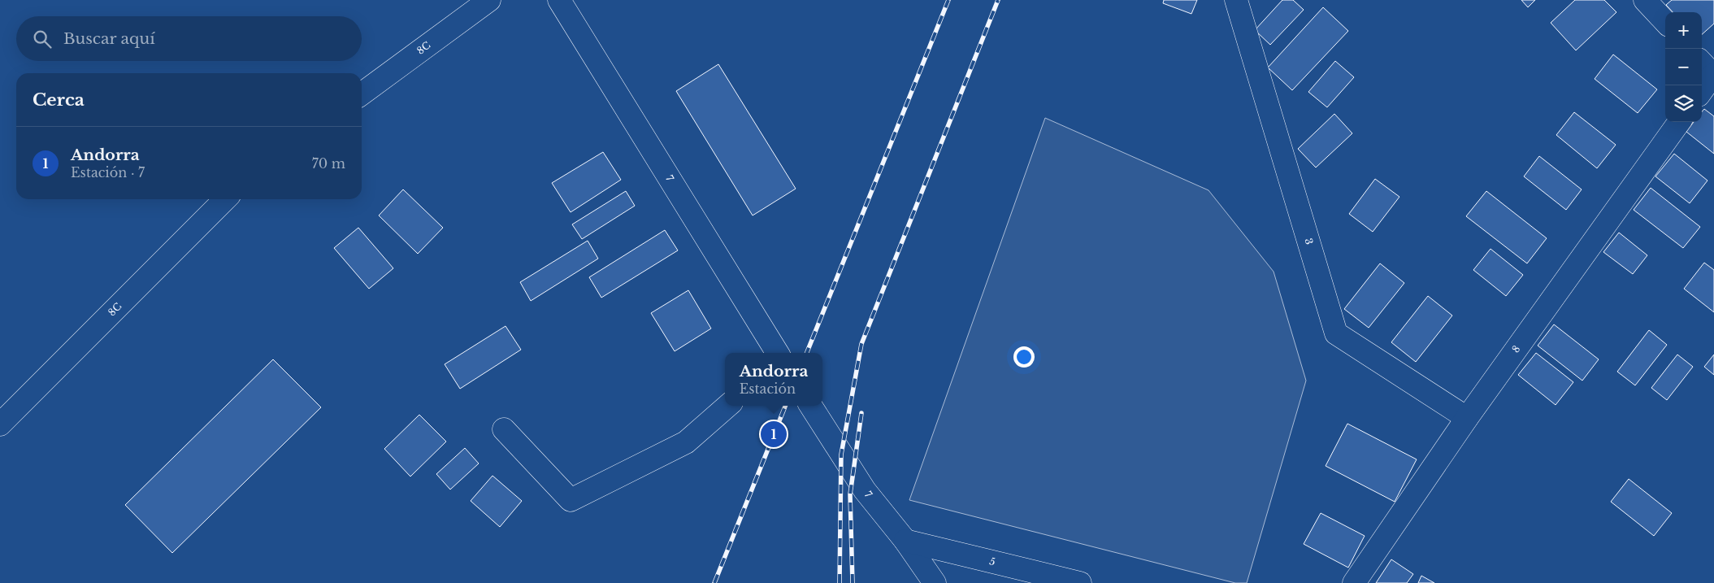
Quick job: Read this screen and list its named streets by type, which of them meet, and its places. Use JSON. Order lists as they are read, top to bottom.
{
  "streets": {
    "street": [
      "8C",
      "7",
      "3",
      "8",
      "5"
    ]
  },
  "crossings": [
    ["7", "5"],
    ["3", "8"]
  ],
  "page": {
    "map_buttons": ["+", "−"],
    "search": "Buscar aquí",
    "heading": "Cerca",
    "list": [
      {
        "mark": "1",
        "name": "Andorra",
        "note": "Estación · 7",
        "value": "70 m"
      }
    ],
    "popup": ["Andorra", "Estación"],
    "pins": "1"
  }
}
